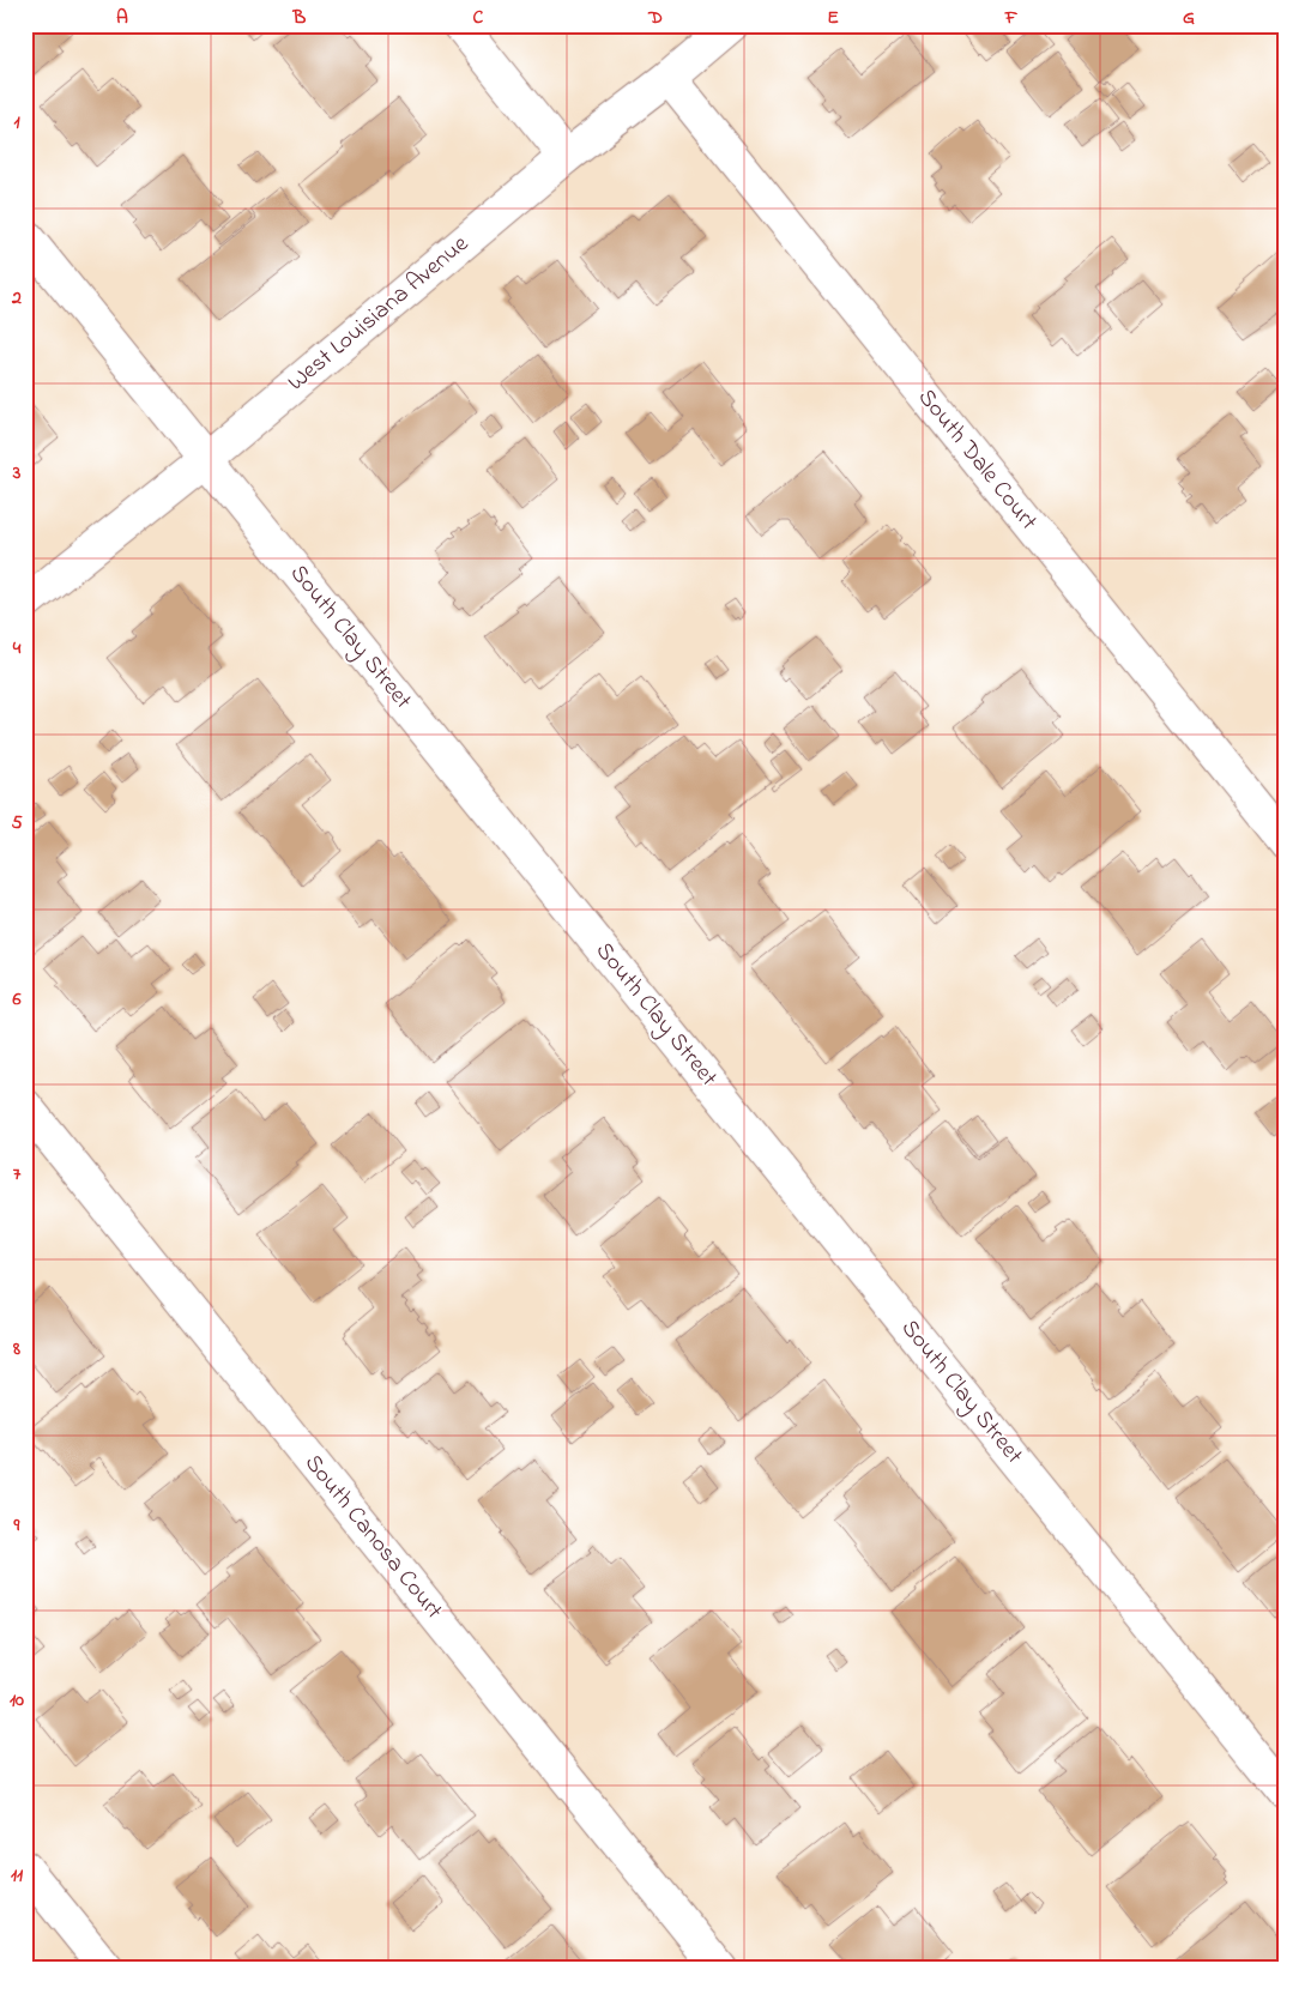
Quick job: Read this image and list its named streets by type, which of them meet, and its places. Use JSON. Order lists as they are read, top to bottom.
{
  "streets": {
    "street": [
      "West Louisiana Avenue",
      "South Dale Court",
      "South Clay Street",
      "South Canosa Court"
    ]
  },
  "crossings": [
    ["West Louisiana Avenue", "South Dale Court"],
    ["West Louisiana Avenue", "South Clay Street"]
  ],
  "grid": {
    "columns": [
      "A",
      "B",
      "C",
      "D",
      "E",
      "F",
      "G"
    ],
    "rows": [
      "1",
      "2",
      "3",
      "4",
      "5",
      "6",
      "7",
      "8",
      "9",
      "10",
      "11"
    ]
  }
}
